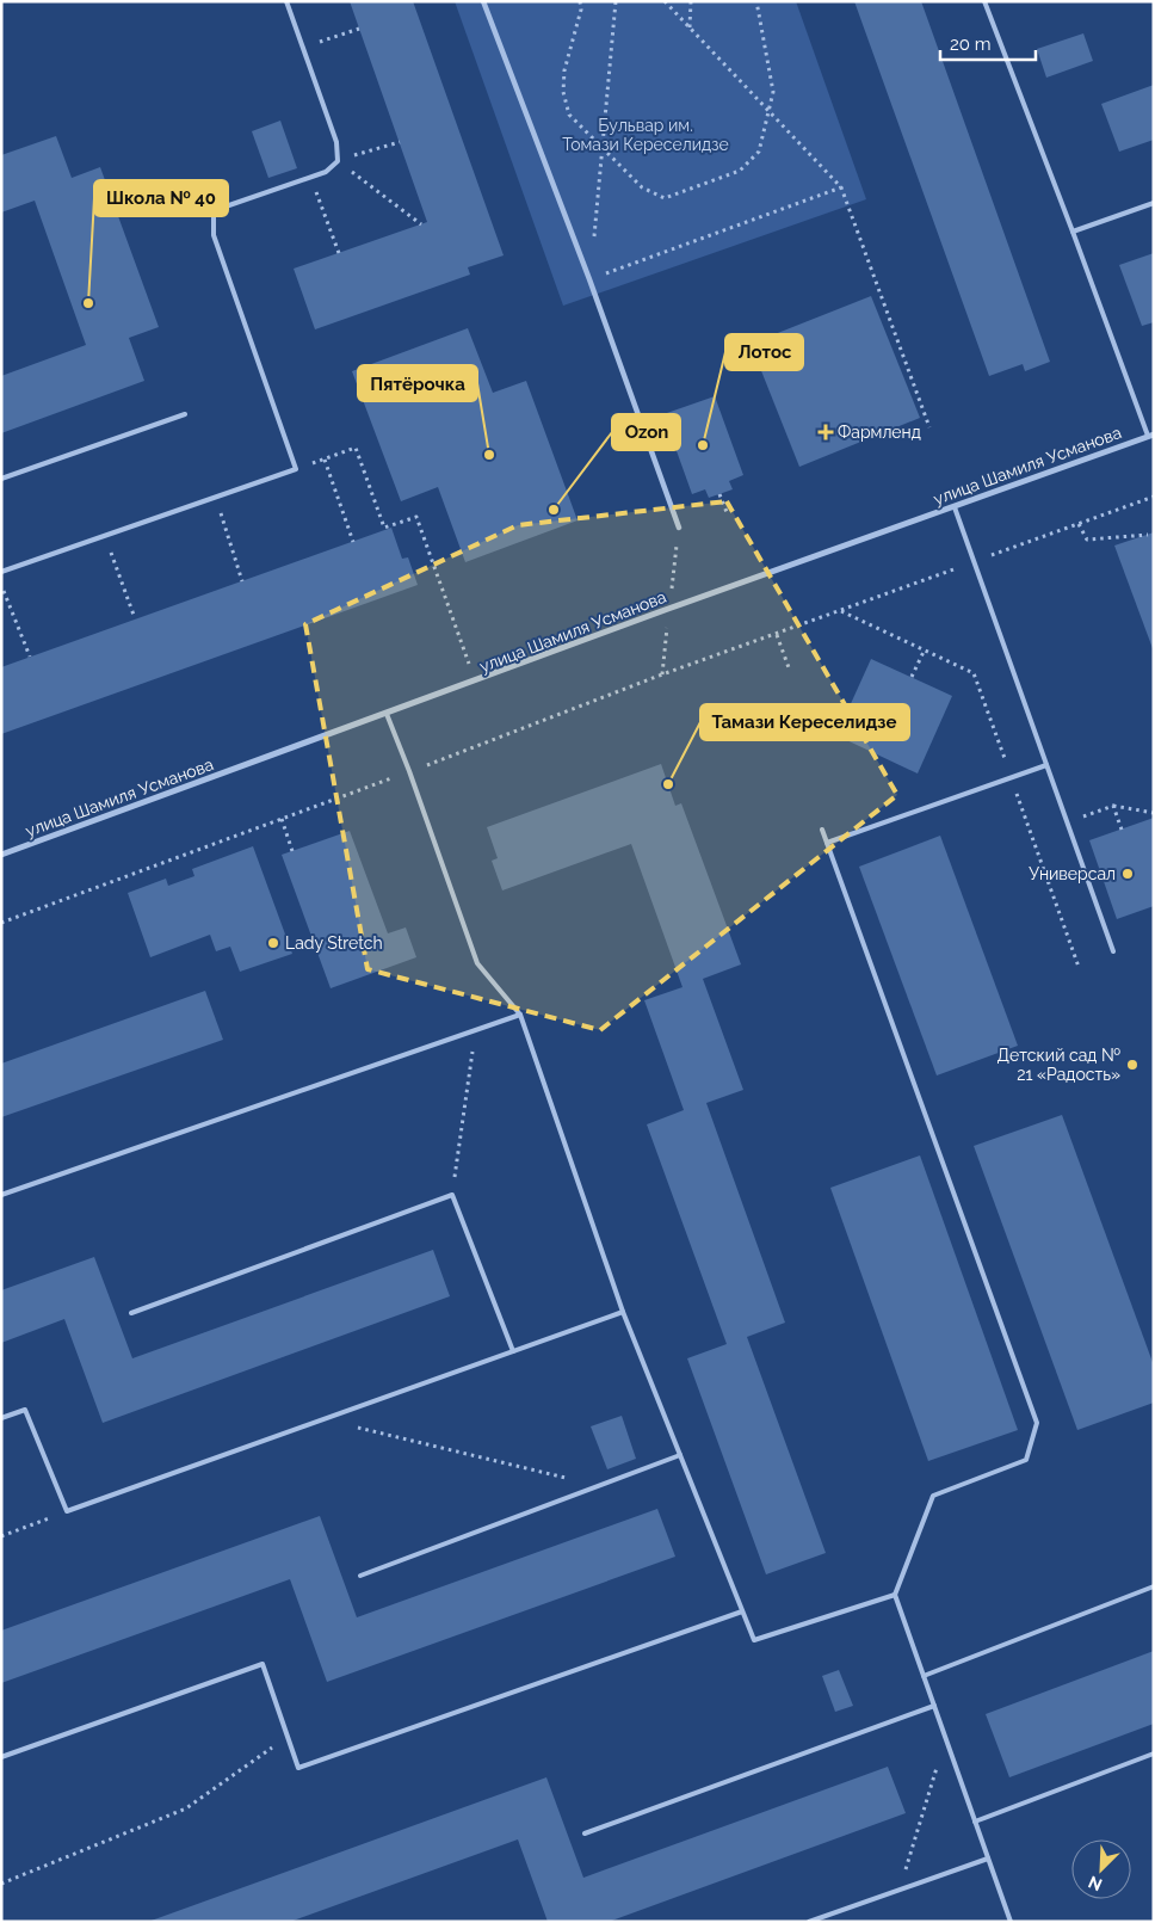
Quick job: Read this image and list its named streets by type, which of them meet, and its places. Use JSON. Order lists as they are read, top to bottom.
{
  "streets": {
    "street": ["улица Шамиля Усманова"]
  },
  "parks": ["Бульвар им. Томази Кереселидзе"],
  "places": {
    "other": [
      "Школа № 40",
      "Лотос",
      "Пятёрочка",
      "Ozon",
      "Тамази Кереселидзе",
      "Универсал",
      "Lady Stretch",
      "Детский сад № 21 «Радость»"
    ],
    "health": ["Фармленд"]
  },
  "scale_bar": "20 m",
  "north": "bottom left"
}
